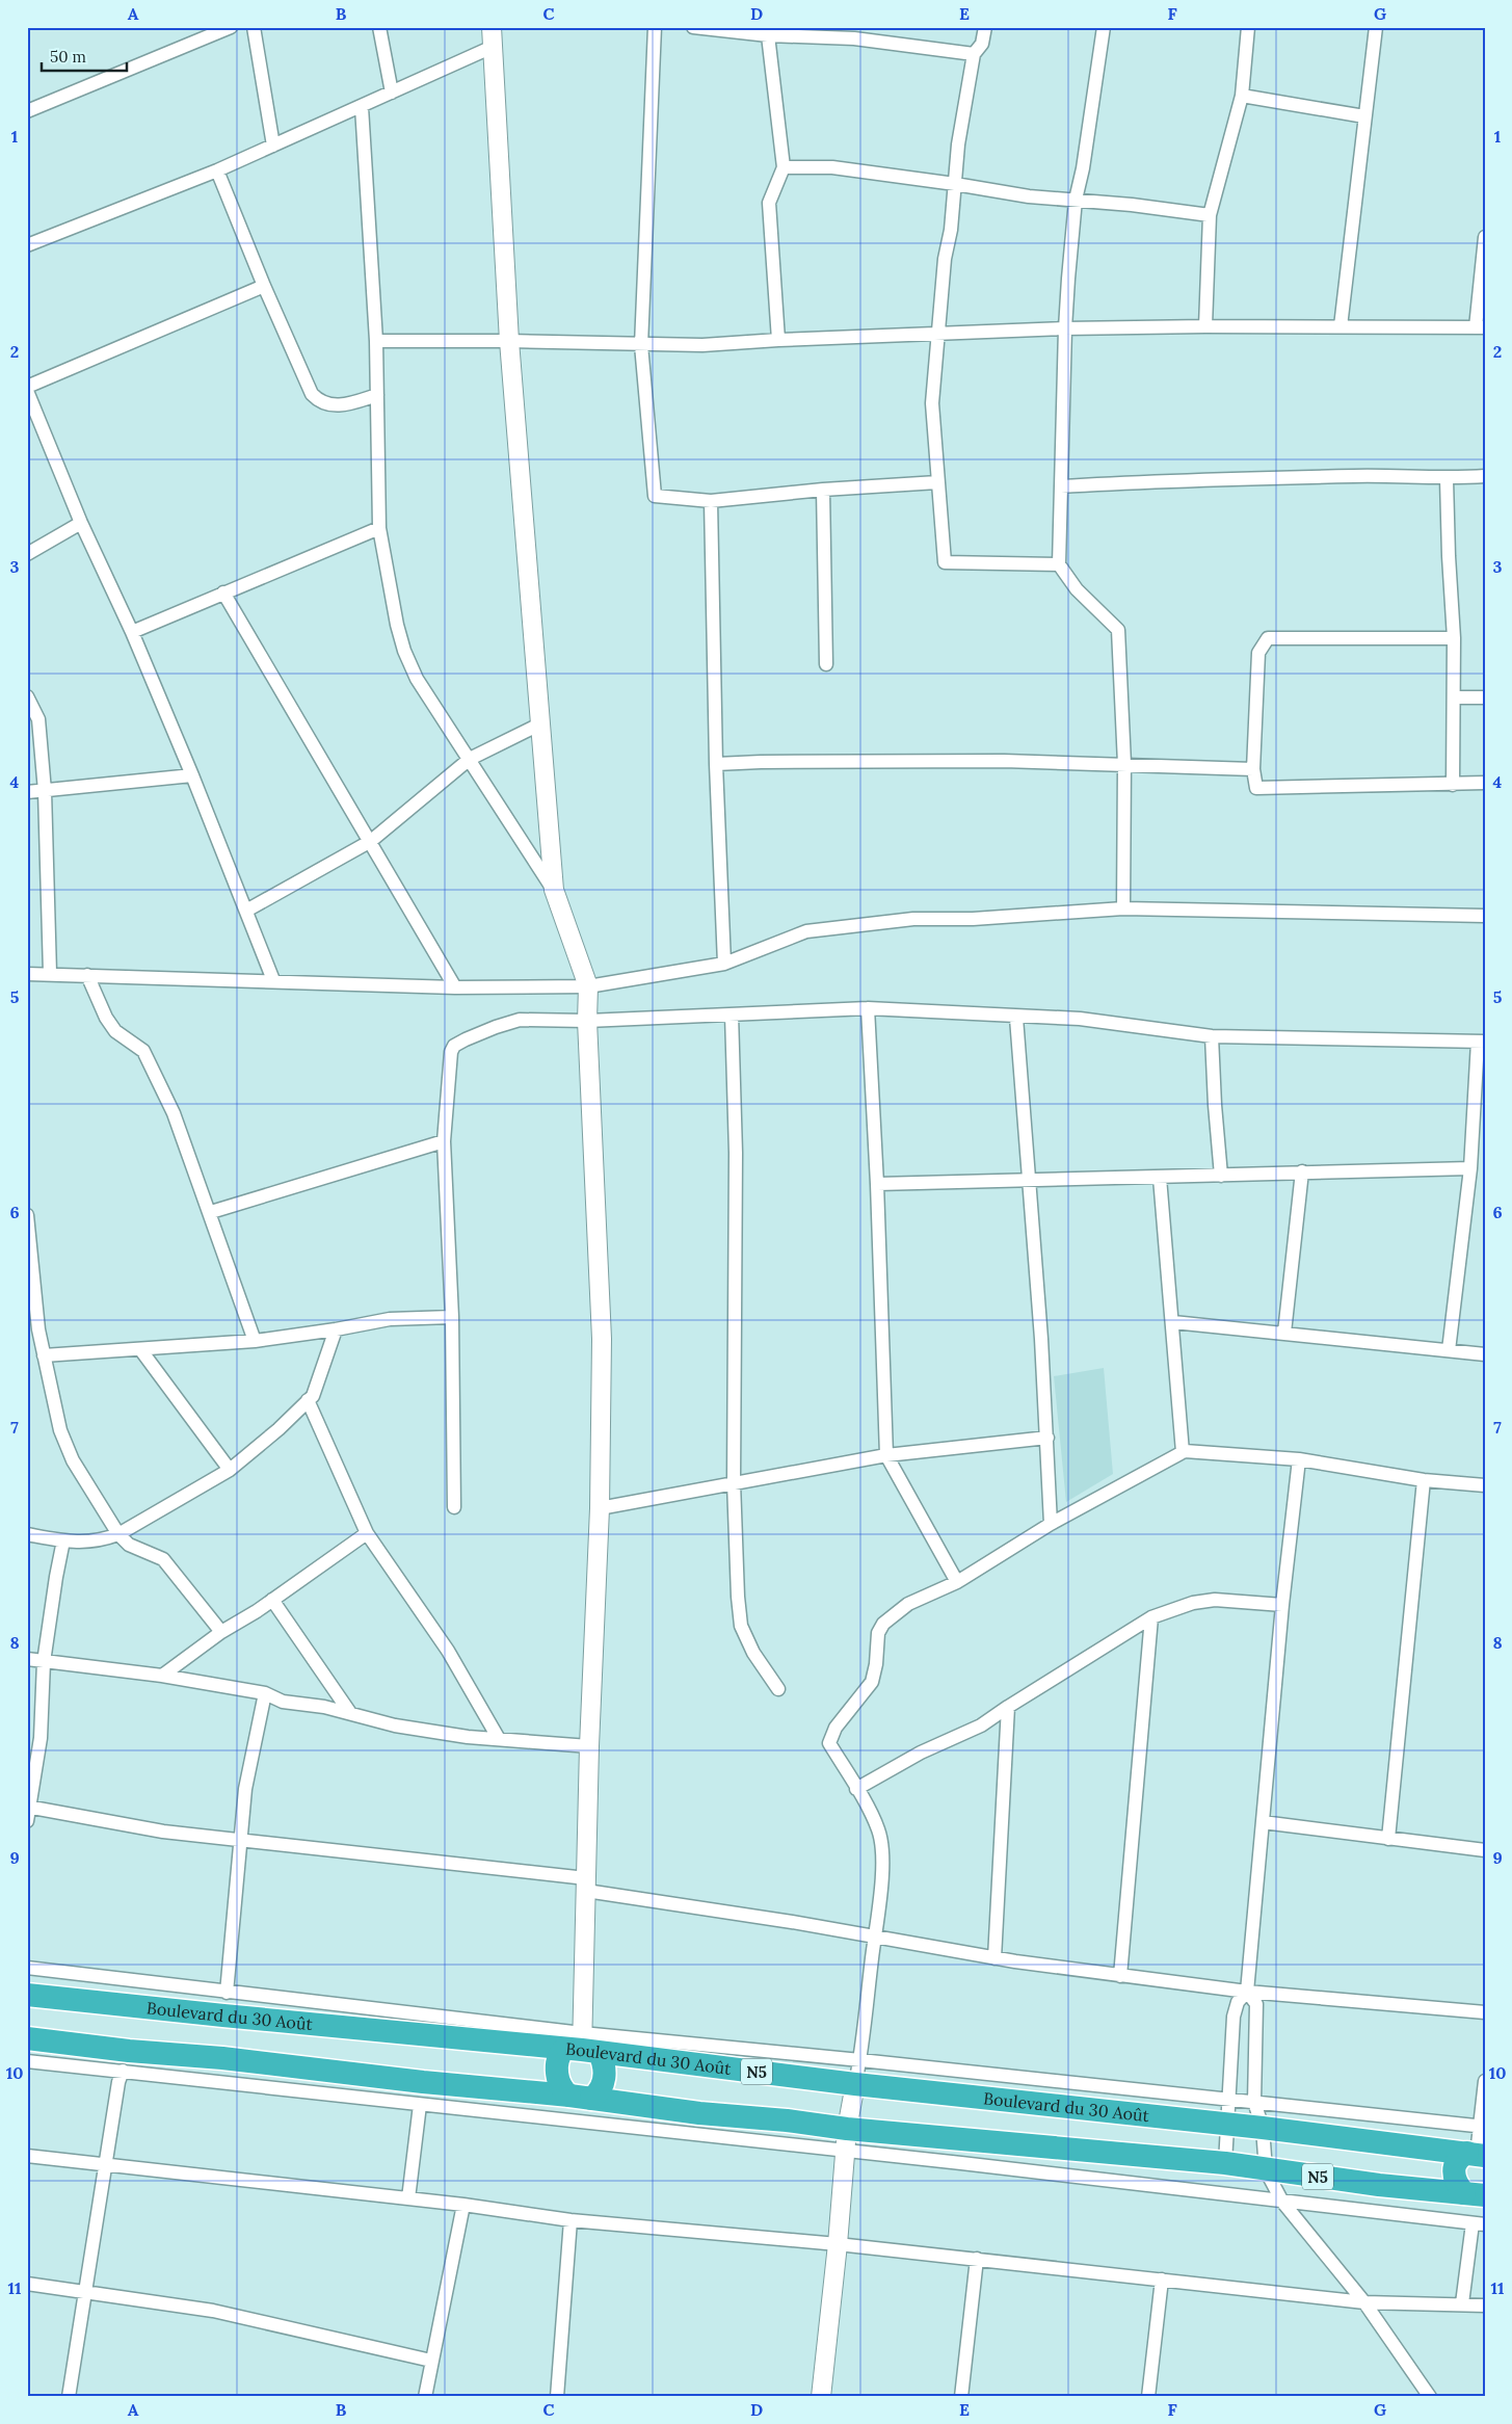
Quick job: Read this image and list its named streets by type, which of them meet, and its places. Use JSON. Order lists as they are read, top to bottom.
{
  "streets": {
    "highway": ["Boulevard du 30 Août", "N5"]
  },
  "crossings": [
    ["Boulevard du 30 Août", "N5"]
  ],
  "scale_bar": "50 m",
  "grid": {
    "columns": [
      "A",
      "B",
      "C",
      "D",
      "E",
      "F",
      "G"
    ],
    "rows": [
      "1",
      "2",
      "3",
      "4",
      "5",
      "6",
      "7",
      "8",
      "9",
      "10",
      "11"
    ]
  }
}
